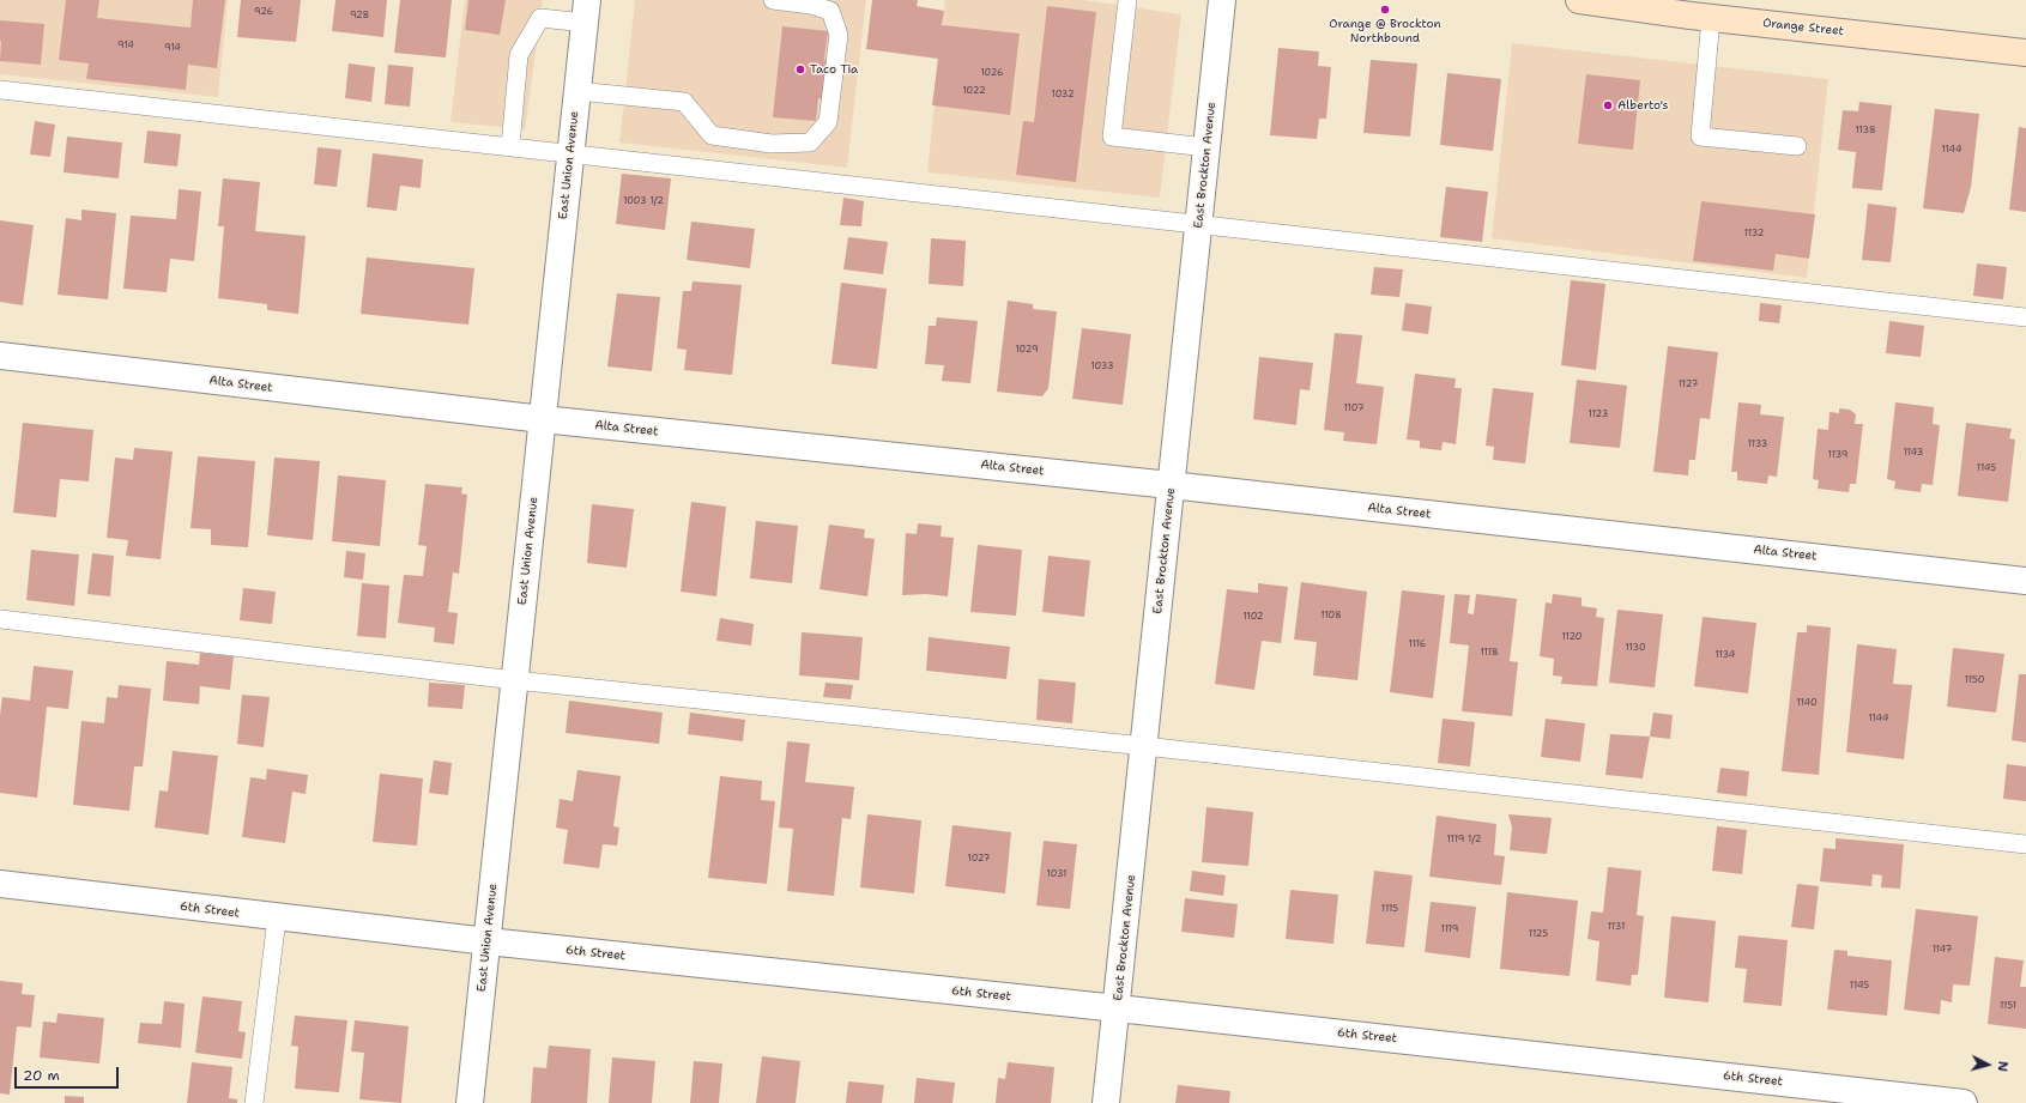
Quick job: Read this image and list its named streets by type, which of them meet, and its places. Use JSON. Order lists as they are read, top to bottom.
{
  "streets": {
    "main road": ["Orange Street"],
    "street": [
      "East Union Avenue",
      "East Brockton Avenue",
      "Alta Street",
      "6th Street"
    ]
  },
  "crossings": [
    ["East Union Avenue", "Alta Street"],
    ["East Union Avenue", "6th Street"],
    ["East Brockton Avenue", "Alta Street"],
    ["East Brockton Avenue", "6th Street"]
  ],
  "places": ["Orange @ Brockton Northbound", "Taco Tia", "Alberto's"],
  "house_numbers": [
    "926",
    "928",
    "914",
    "914",
    "1026",
    "1022",
    "1032",
    "1138",
    "1144",
    "1003 1/2",
    "1132",
    "1029",
    "1033",
    "1127",
    "1107",
    "1123",
    "1133",
    "1143",
    "1139",
    "1145",
    "1108",
    "1102",
    "1120",
    "1116",
    "1130",
    "1118",
    "1134",
    "1150",
    "1140",
    "1144",
    "1119 1/2",
    "1027",
    "1031",
    "1115",
    "1131",
    "1119",
    "1125",
    "1147",
    "1145",
    "1151"
  ],
  "scale_bar": "20 m",
  "north": "right"
}
